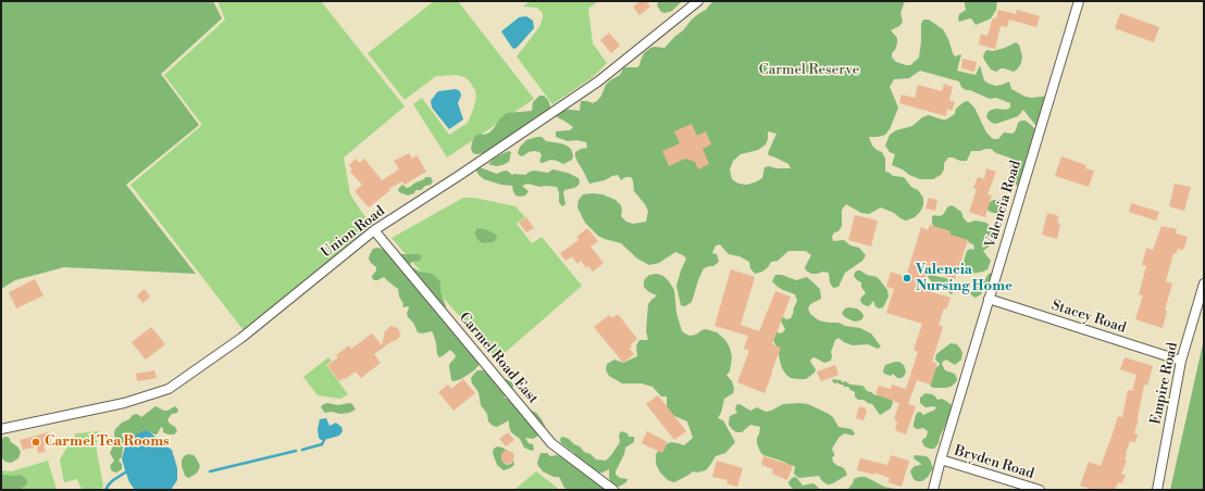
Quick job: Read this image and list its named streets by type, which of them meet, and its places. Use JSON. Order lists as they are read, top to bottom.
{
  "streets": {
    "street": [
      "Valencia Road",
      "Union Road",
      "Stacey Road",
      "Carmel Road East",
      "Empire Road",
      "Bryden Road"
    ]
  },
  "crossings": [
    ["Valencia Road", "Stacey Road"],
    ["Valencia Road", "Bryden Road"],
    ["Union Road", "Carmel Road East"],
    ["Stacey Road", "Empire Road"]
  ],
  "parks": ["Carmel Reserve"],
  "places": ["Valencia Nursing Home", "Carmel Tea Rooms"]
}
